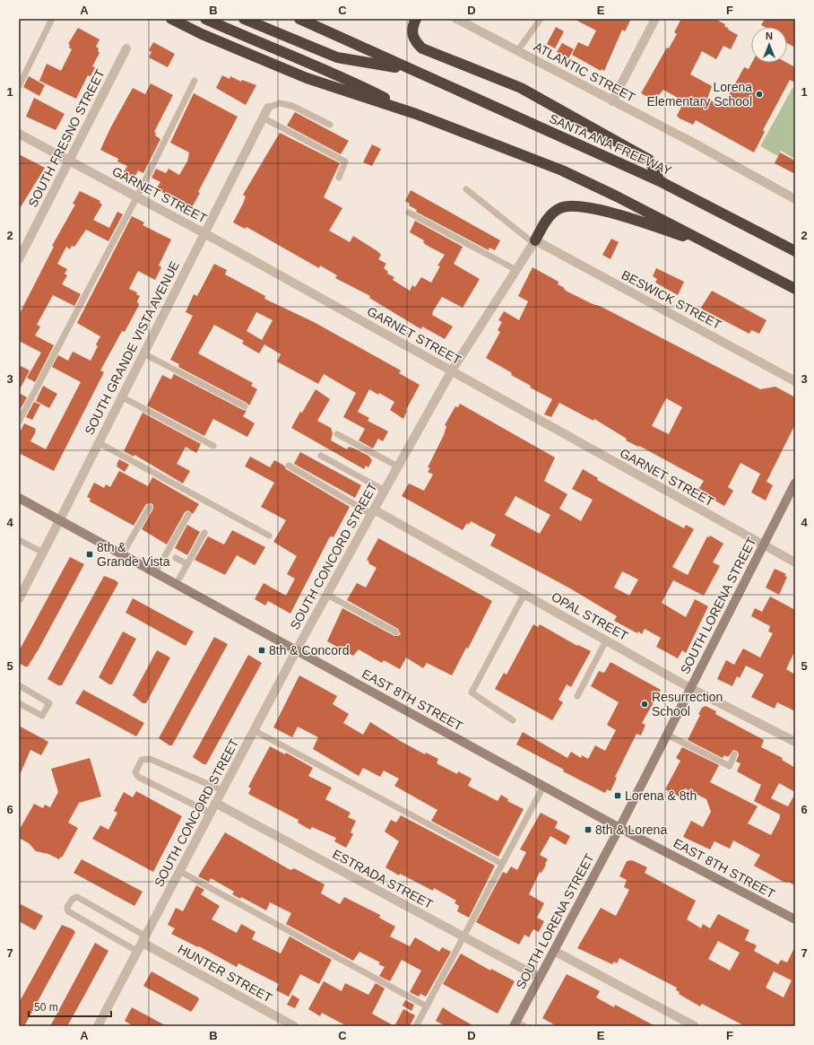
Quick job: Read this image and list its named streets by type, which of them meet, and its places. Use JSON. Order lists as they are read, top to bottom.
{
  "streets": {
    "highway": ["SANTA ANA FREEWAY"],
    "main road": ["SOUTH LORENA STREET", "EAST 8TH STREET"],
    "street": [
      "ATLANTIC STREET",
      "SOUTH FRESNO STREET",
      "GARNET STREET",
      "BESWICK STREET",
      "SOUTH GRANDE VISTA AVENUE",
      "SOUTH CONCORD STREET",
      "OPAL STREET",
      "ESTRADA STREET",
      "HUNTER STREET"
    ]
  },
  "crossings": [
    ["SOUTH FRESNO STREET", "GARNET STREET"],
    ["GARNET STREET", "SOUTH GRANDE VISTA AVENUE"],
    ["GARNET STREET", "SOUTH CONCORD STREET"],
    ["GARNET STREET", "SOUTH LORENA STREET"],
    ["BESWICK STREET", "SOUTH CONCORD STREET"],
    ["SOUTH GRANDE VISTA AVENUE", "EAST 8TH STREET"],
    ["SOUTH CONCORD STREET", "OPAL STREET"],
    ["SOUTH CONCORD STREET", "EAST 8TH STREET"],
    ["SOUTH CONCORD STREET", "ESTRADA STREET"],
    ["SOUTH CONCORD STREET", "HUNTER STREET"],
    ["SOUTH LORENA STREET", "OPAL STREET"],
    ["SOUTH LORENA STREET", "EAST 8TH STREET"],
    ["SOUTH LORENA STREET", "ESTRADA STREET"]
  ],
  "places": {
    "other": ["Lorena Elementary School", "Resurrection School"],
    "transit": [
      "8th & Grande Vista",
      "8th & Concord",
      "Lorena & 8th",
      "8th & Lorena"
    ]
  },
  "scale_bar": "50 m",
  "north": "top",
  "grid": {
    "columns": [
      "A",
      "B",
      "C",
      "D",
      "E",
      "F"
    ],
    "rows": [
      "1",
      "2",
      "3",
      "4",
      "5",
      "6",
      "7"
    ]
  }
}
